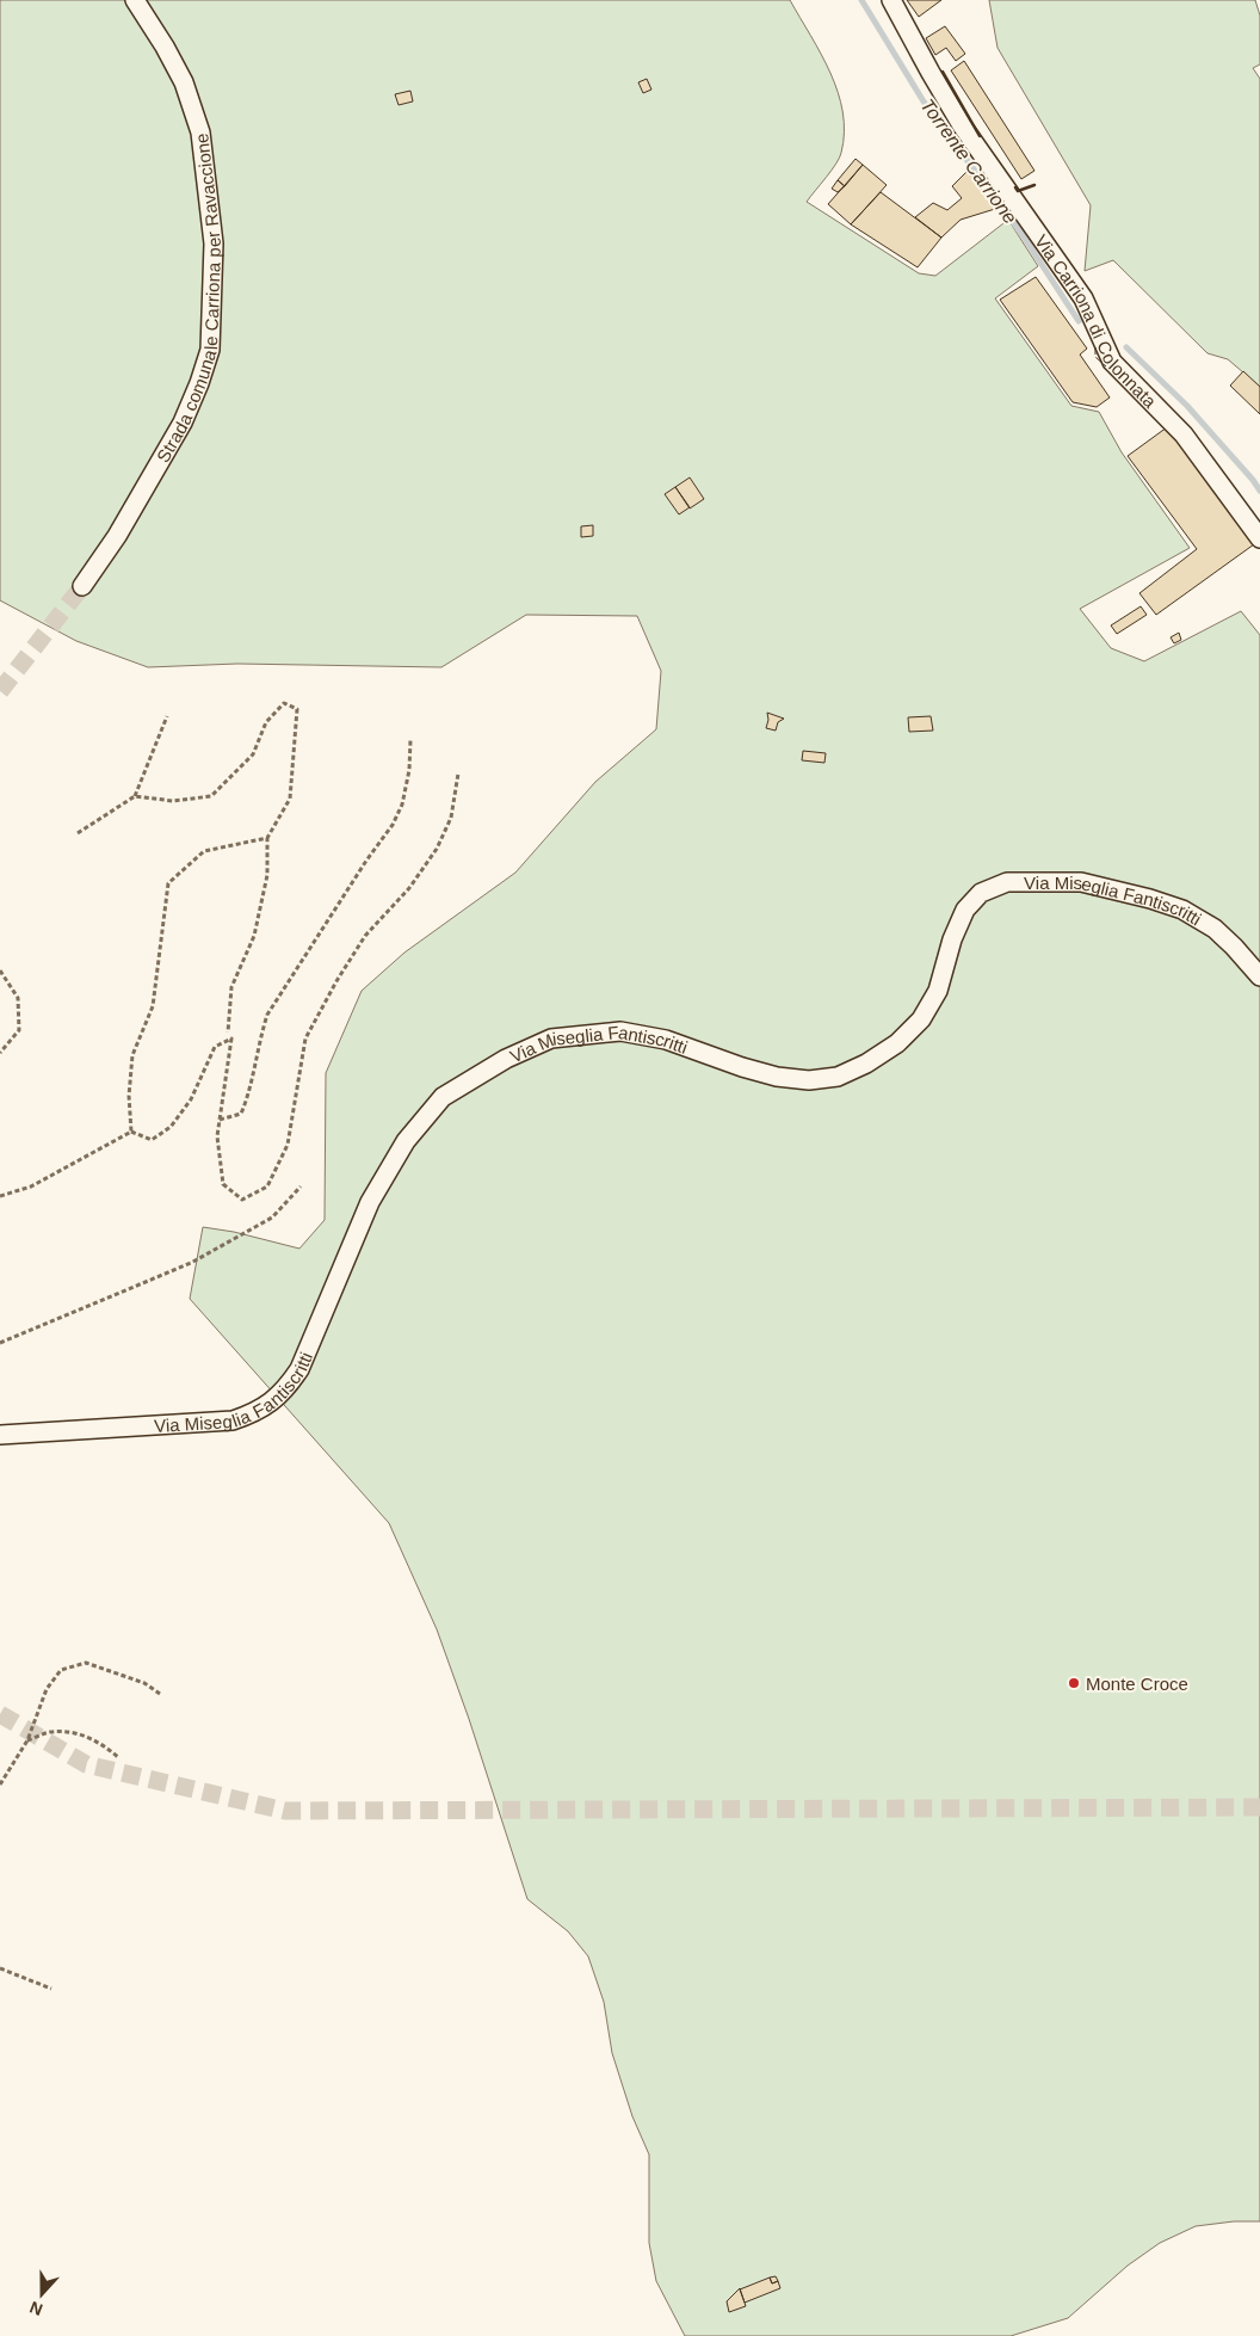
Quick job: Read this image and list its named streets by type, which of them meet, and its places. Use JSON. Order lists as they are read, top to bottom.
{
  "streets": {
    "street": ["Strada comunale Carriona per Ravaccione", "Via Carriona di Colonnata", "Via Miseglia Fantiscritti"]
  },
  "water": ["Torrente Carrione"],
  "places": ["Monte Croce"],
  "north": "bottom"
}
